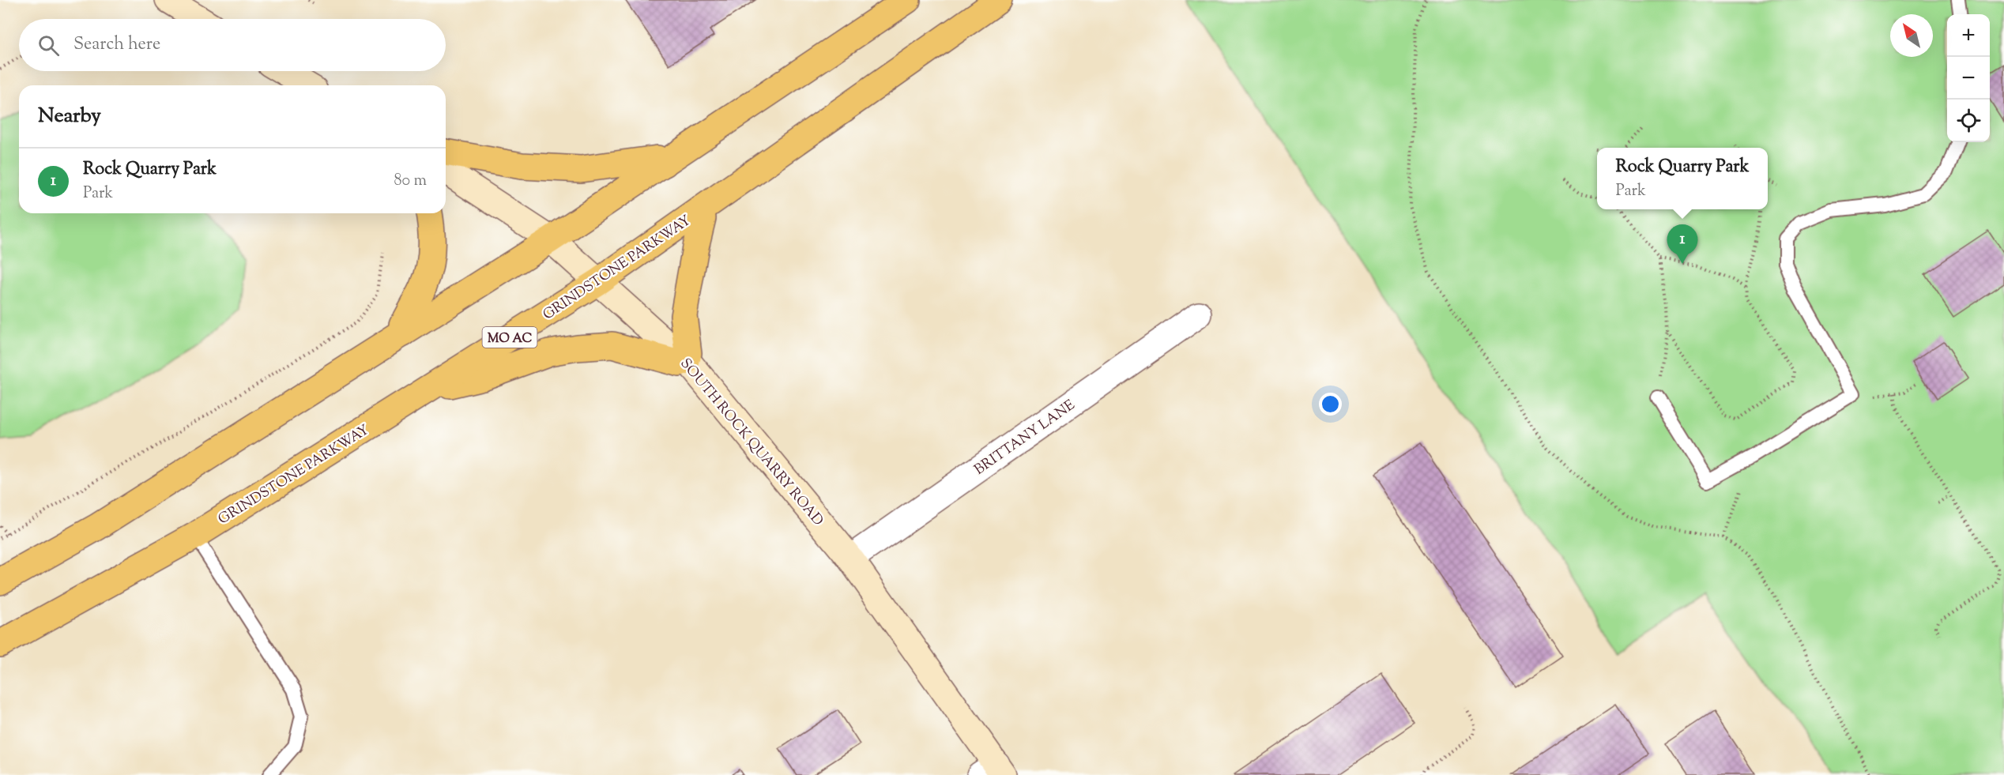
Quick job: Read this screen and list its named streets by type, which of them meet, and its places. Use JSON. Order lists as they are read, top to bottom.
{
  "streets": {
    "main road": ["GRINDSTONE PARKWAY", "MO AC"],
    "street": ["BRITTANY LANE", "SOUTH ROCK QUARRY ROAD"]
  },
  "crossings": [
    ["GRINDSTONE PARKWAY", "SOUTH ROCK QUARRY ROAD"],
    ["BRITTANY LANE", "SOUTH ROCK QUARRY ROAD"]
  ],
  "north": "top left",
  "page": {
    "map_buttons": ["+", "−"],
    "search": "Search here",
    "heading": "Nearby",
    "list": [
      {
        "mark": "1",
        "name": "Rock Quarry Park",
        "note": "Park",
        "value": "80 m"
      }
    ],
    "popup": ["Rock Quarry Park", "Park"],
    "pins": "1"
  }
}
